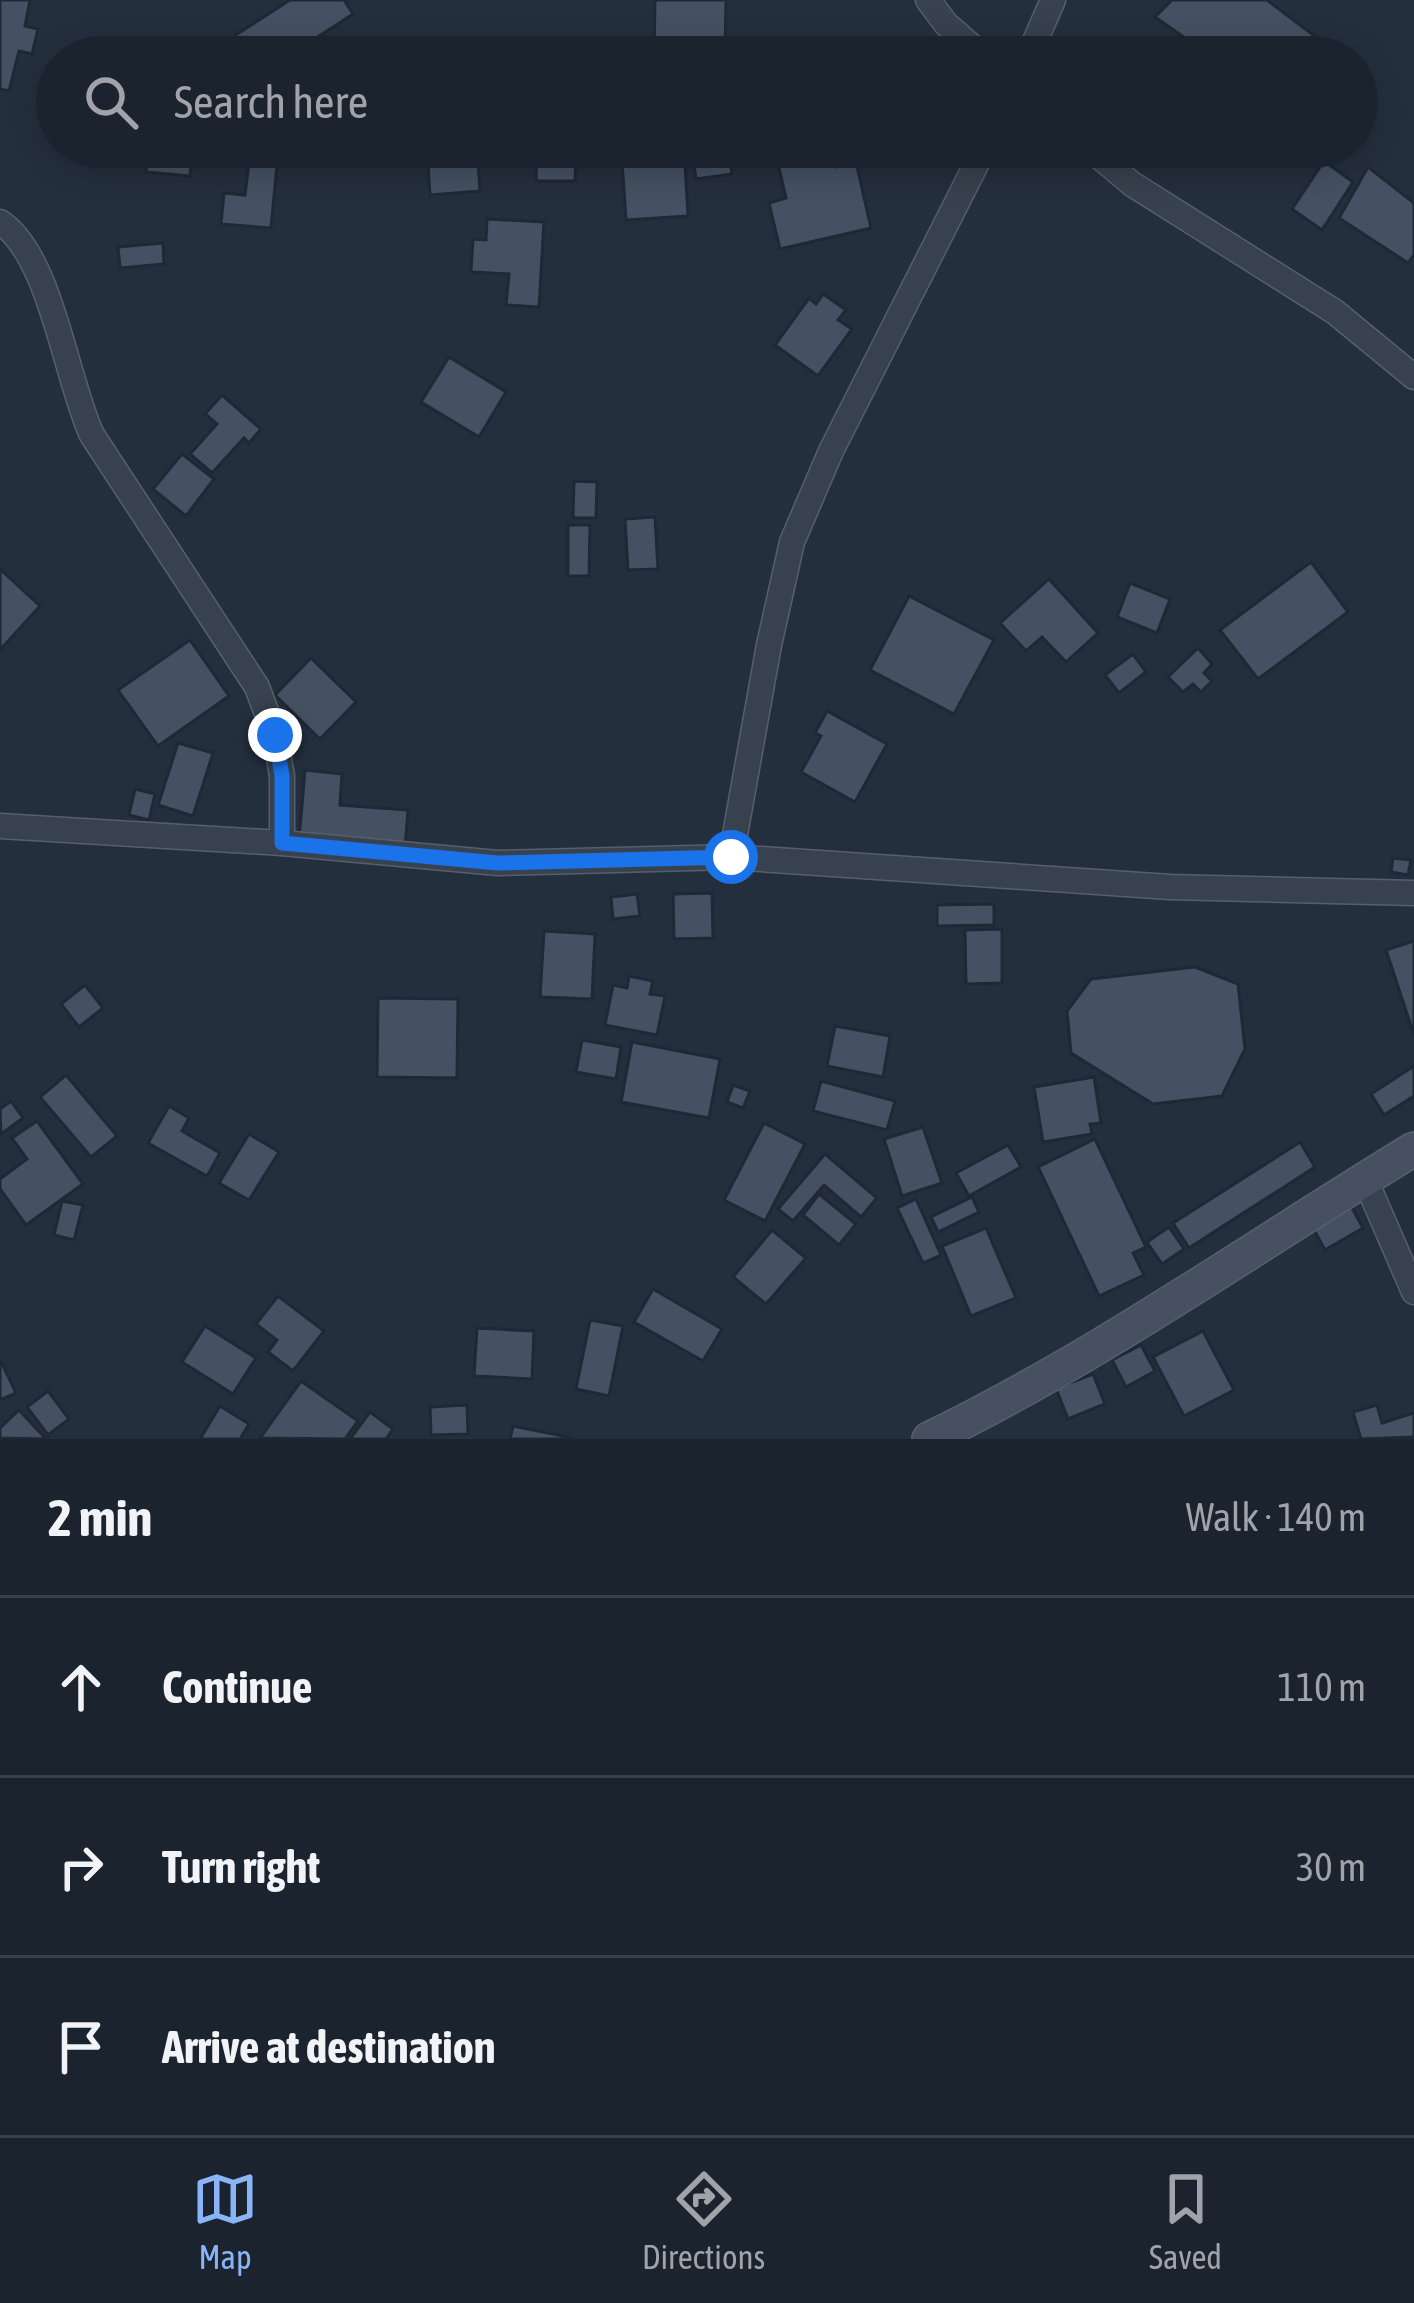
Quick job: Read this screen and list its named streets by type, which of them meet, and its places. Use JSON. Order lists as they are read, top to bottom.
{
  "page": {
    "search": "Search here",
    "heading": ["2 min", "Walk · 140 m"],
    "list": [
      ["Continue", "110 m"],
      ["Turn right", "30 m"],
      "Arrive at destination"
    ],
    "nav": ["Map", "Directions", "Saved"]
  }
}
